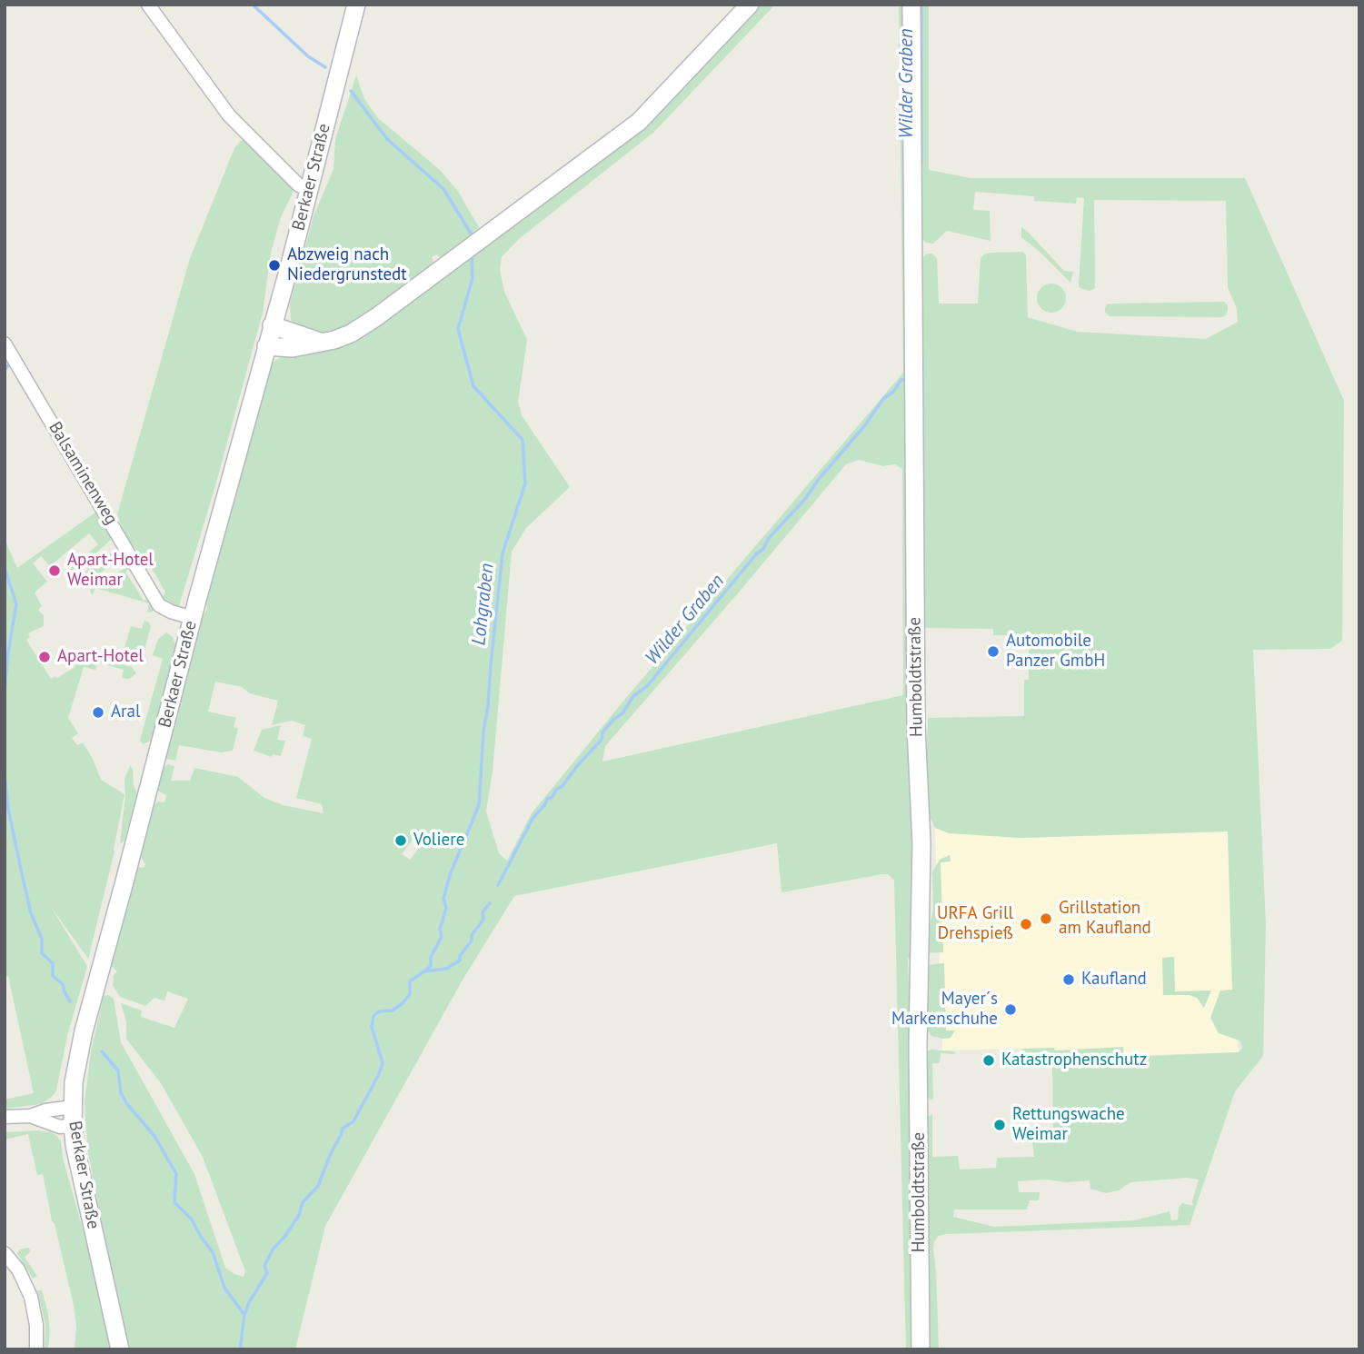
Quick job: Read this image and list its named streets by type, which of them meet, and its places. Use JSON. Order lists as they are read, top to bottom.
{
  "streets": {
    "street": ["Berkaer Straße", "Balsaminenweg", "Humboldtstraße"]
  },
  "crossings": [
    ["Berkaer Straße", "Balsaminenweg"]
  ],
  "water": ["Wilder Graben", "Lohgraben"],
  "places": [
    "Abzweig nach Niedergrunstedt",
    "Apart-Hotel Weimar",
    "Automobile Panzer GmbH",
    "Apart-Hotel",
    "Aral",
    "Voliere",
    "Grillstation am Kaufland",
    "URFA Grill Drehspieß",
    "Kaufland",
    "Mayer´s Markenschuhe",
    "Katastrophenschutz",
    "Rettungswache Weimar"
  ]
}
